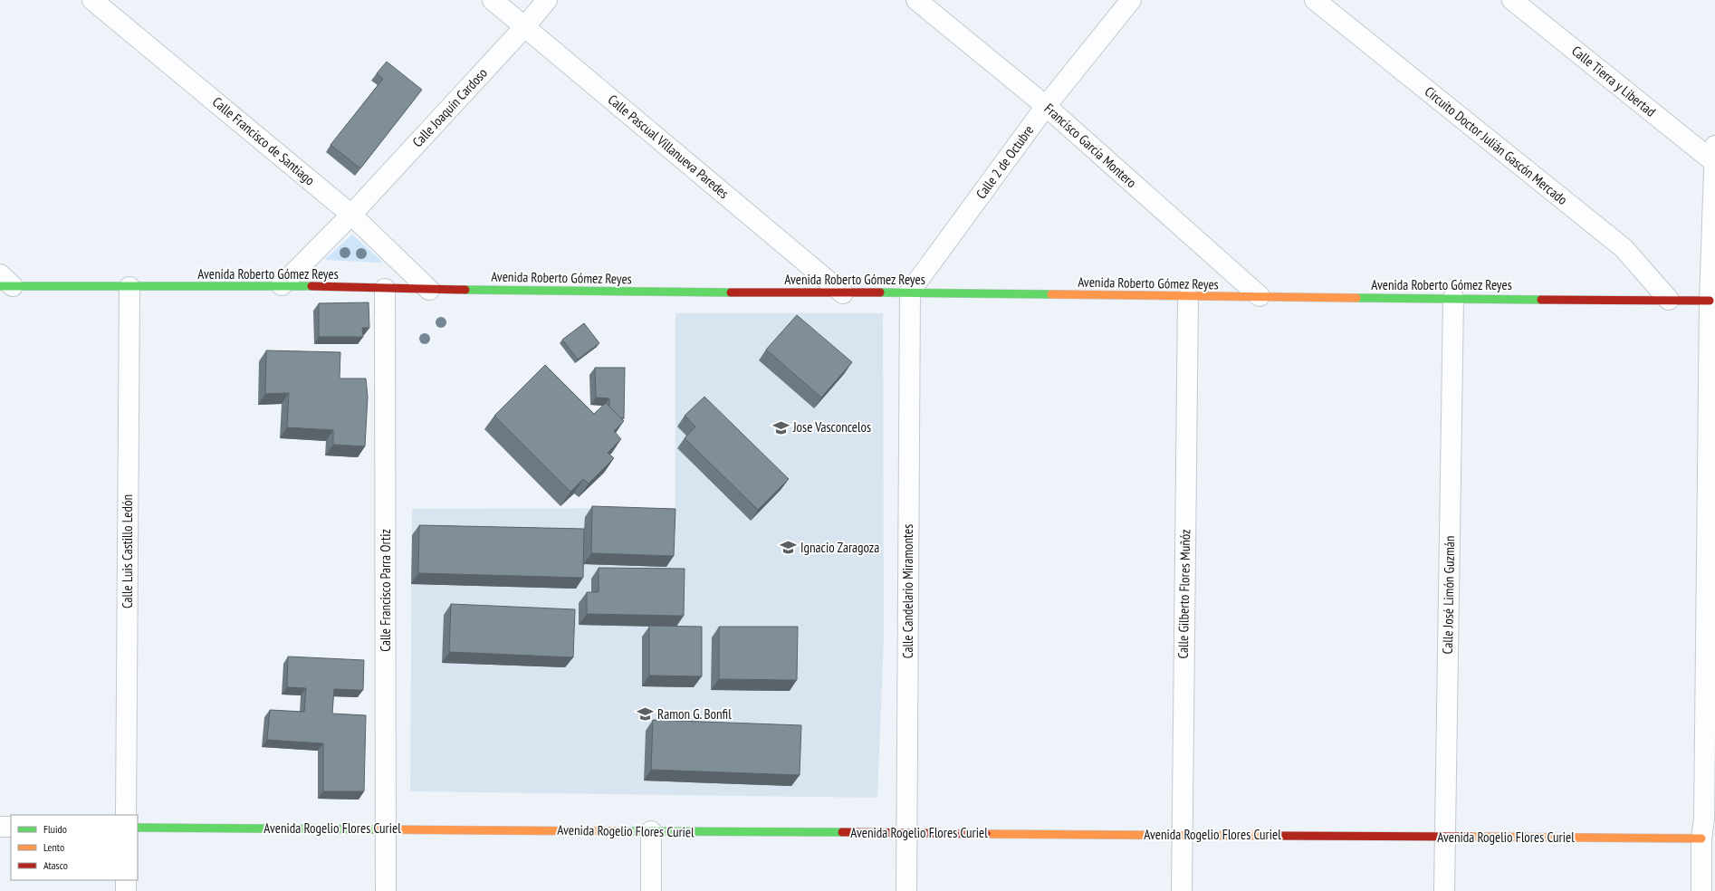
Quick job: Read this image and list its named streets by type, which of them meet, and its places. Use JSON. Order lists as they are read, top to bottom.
{
  "streets": {
    "street": [
      "Calle Tierra y Libertad",
      "Calle Joaquín Cardoso",
      "Calle Francisco de Santiago",
      "Francisco García Montero",
      "Circuito Doctor Julián Gascón Mercado",
      "Calle Pascual Villanueva Paredes",
      "Calle 2 de Octubre",
      "Avenida Roberto Gómez Reyes",
      "Calle Luis Castillo Ledón",
      "Calle Francisco Parra Ortiz",
      "Calle Candelario Miramontes",
      "Calle Gilberto Flores Muñóz",
      "Calle José Limón Guzmán",
      "Avenida Rogelio Flores Curiel"
    ]
  },
  "crossings": [
    ["Calle Joaquín Cardoso", "Calle Francisco de Santiago"],
    ["Calle Joaquín Cardoso", "Calle Pascual Villanueva Paredes"],
    ["Calle Joaquín Cardoso", "Avenida Roberto Gómez Reyes"],
    ["Calle Francisco de Santiago", "Avenida Roberto Gómez Reyes"],
    ["Francisco García Montero", "Calle 2 de Octubre"],
    ["Francisco García Montero", "Avenida Roberto Gómez Reyes"],
    ["Circuito Doctor Julián Gascón Mercado", "Avenida Roberto Gómez Reyes"],
    ["Calle Pascual Villanueva Paredes", "Avenida Roberto Gómez Reyes"],
    ["Calle 2 de Octubre", "Avenida Roberto Gómez Reyes"],
    ["Calle 2 de Octubre", "Calle Candelario Miramontes"],
    ["Avenida Roberto Gómez Reyes", "Calle Luis Castillo Ledón"],
    ["Avenida Roberto Gómez Reyes", "Calle Francisco Parra Ortiz"],
    ["Avenida Roberto Gómez Reyes", "Calle Candelario Miramontes"],
    ["Avenida Roberto Gómez Reyes", "Calle Gilberto Flores Muñóz"],
    ["Avenida Roberto Gómez Reyes", "Calle José Limón Guzmán"],
    ["Calle Francisco Parra Ortiz", "Avenida Rogelio Flores Curiel"],
    ["Calle Candelario Miramontes", "Avenida Rogelio Flores Curiel"],
    ["Calle Gilberto Flores Muñóz", "Avenida Rogelio Flores Curiel"],
    ["Calle José Limón Guzmán", "Avenida Rogelio Flores Curiel"]
  ],
  "places": {
    "school or university": ["Jose Vasconcelos", "Ignacio Zaragoza", "Ramon G. Bonfil"]
  },
  "legend": ["Fluido", "Lento", "Atasco"]
}
